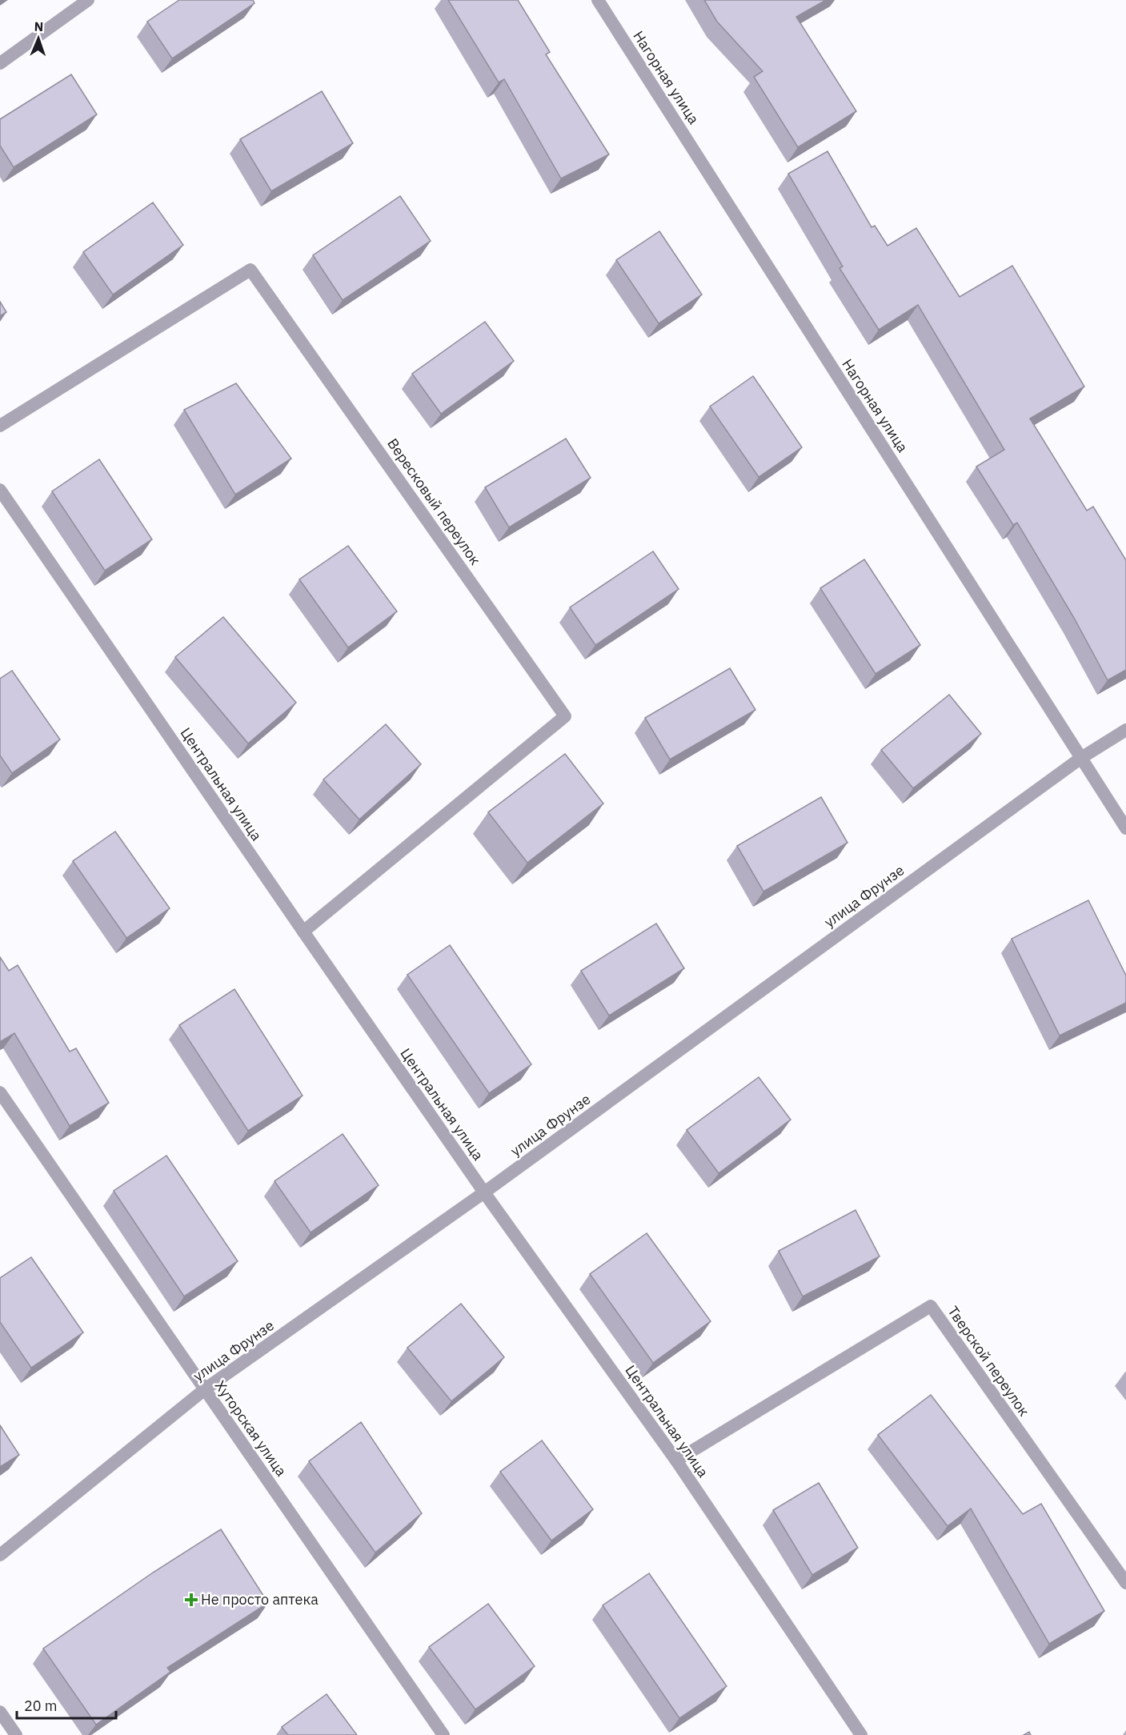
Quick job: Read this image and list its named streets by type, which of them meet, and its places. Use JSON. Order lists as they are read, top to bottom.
{
  "streets": {
    "street": [
      "Нагорная улица",
      "Вересковый переулок",
      "Центральная улица",
      "улица Фрунзе",
      "Тверской переулок",
      "Хуторская улица"
    ]
  },
  "crossings": [
    ["Нагорная улица", "улица Фрунзе"],
    ["Вересковый переулок", "Центральная улица"],
    ["Центральная улица", "улица Фрунзе"],
    ["Центральная улица", "Тверской переулок"],
    ["улица Фрунзе", "Хуторская улица"]
  ],
  "places": {
    "health": ["Не просто аптека"]
  },
  "scale_bar": "20 m",
  "north": "top"
}
